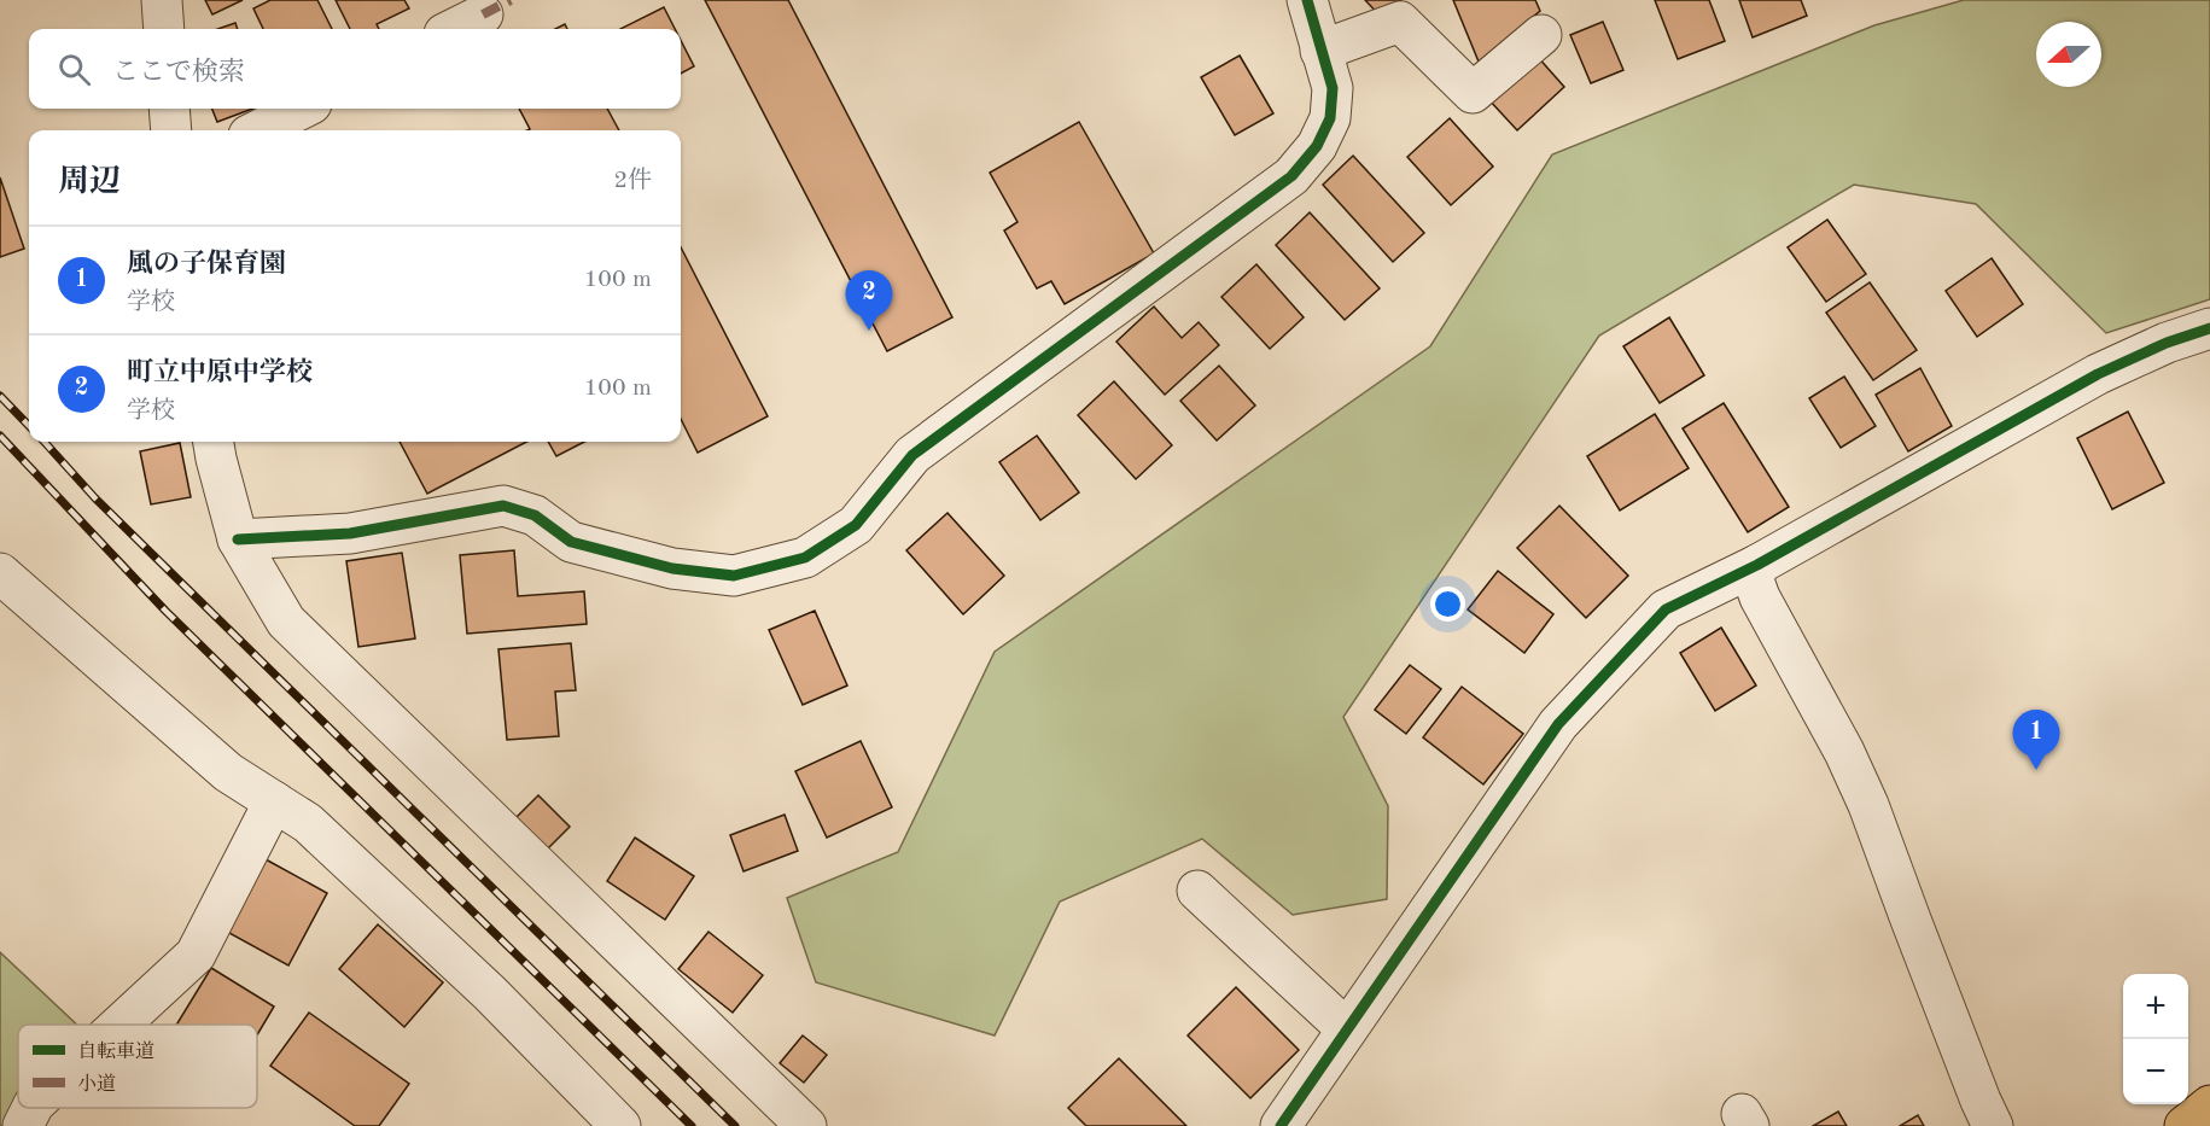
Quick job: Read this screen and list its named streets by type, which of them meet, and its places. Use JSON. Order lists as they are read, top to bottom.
{
  "legend": ["自転車道", "小道"],
  "north": "left",
  "page": {
    "search": "ここで検索",
    "heading": ["周辺", "2件"],
    "list": [
      {
        "mark": "1",
        "name": "風の子保育園",
        "note": "学校",
        "value": "100 m"
      },
      {
        "mark": "2",
        "name": "町立中原中学校",
        "note": "学校",
        "value": "100 m"
      }
    ],
    "pins": ["2", "1"],
    "map_buttons": ["+", "−"]
  }
}
